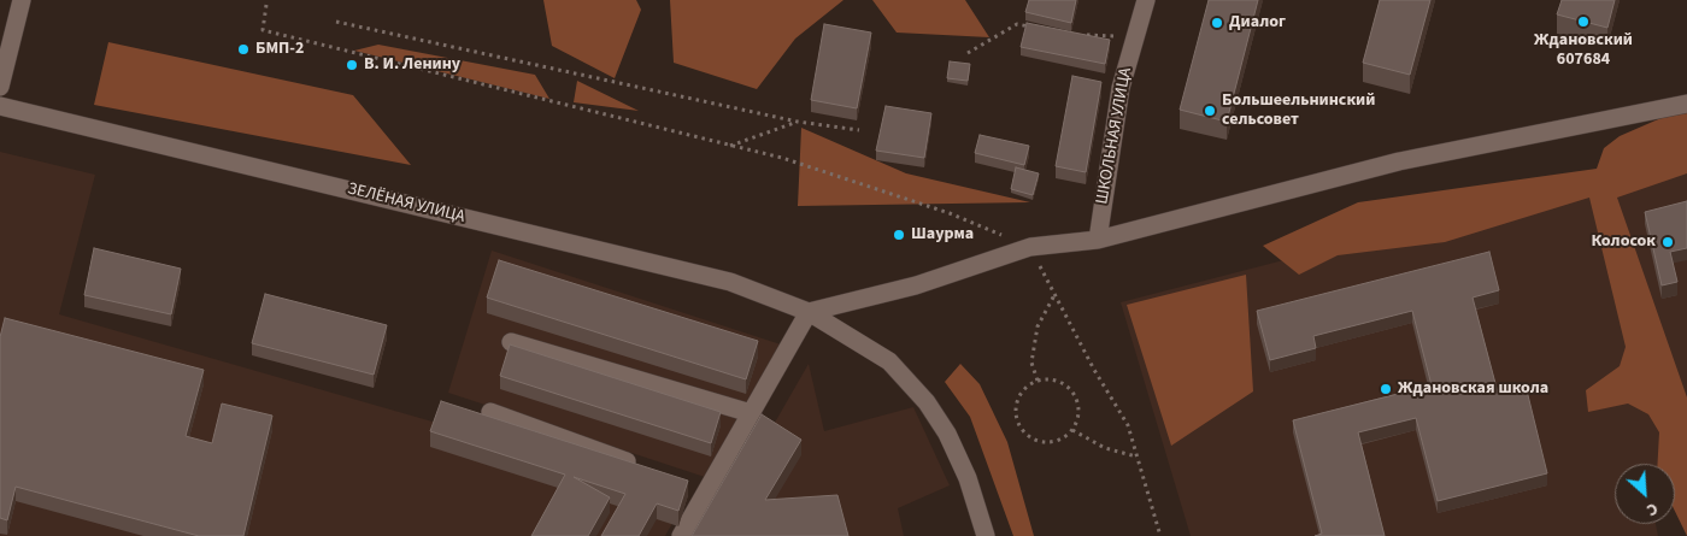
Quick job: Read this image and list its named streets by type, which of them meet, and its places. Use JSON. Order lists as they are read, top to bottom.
{
  "streets": {
    "street": ["ШКОЛЬНАЯ УЛИЦА", "ЗЕЛЁНАЯ УЛИЦА"]
  },
  "places": [
    "Ждановский 607684",
    "Диалог",
    "БМП-2",
    "В. И. Ленину",
    "Большеельнинский сельсовет",
    "Шаурма",
    "Колосок",
    "Ждановская школа"
  ],
  "north": "bottom right"
}
